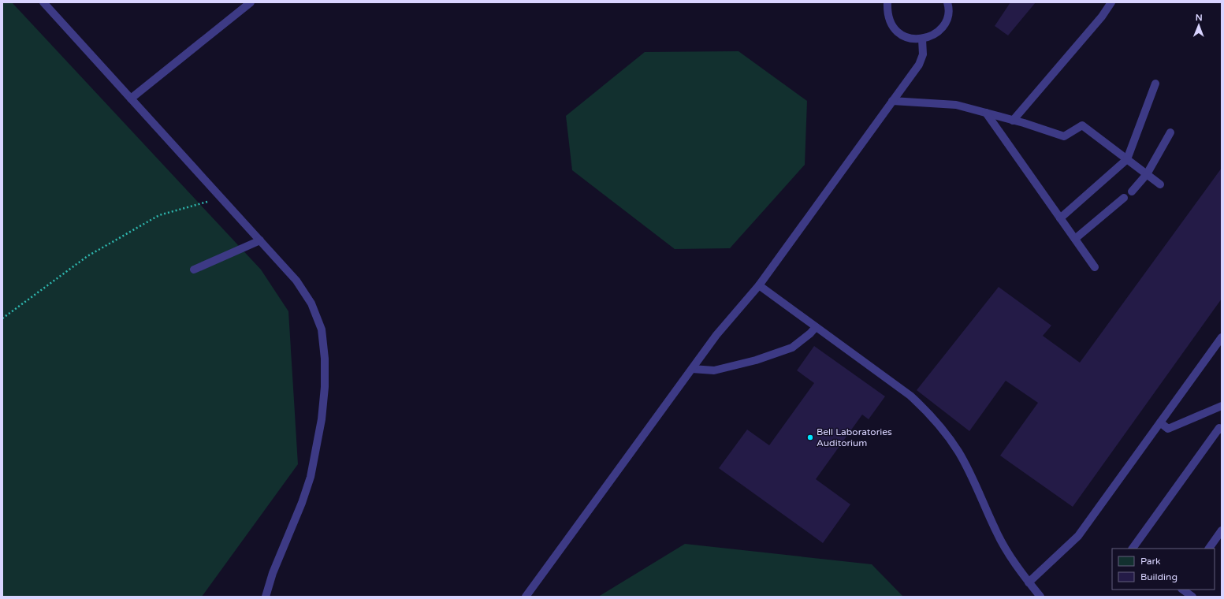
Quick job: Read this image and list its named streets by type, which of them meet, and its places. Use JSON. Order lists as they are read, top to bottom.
{
  "places": ["Bell Laboratories Auditorium"],
  "legend": ["Park", "Building"],
  "north": "top"
}
